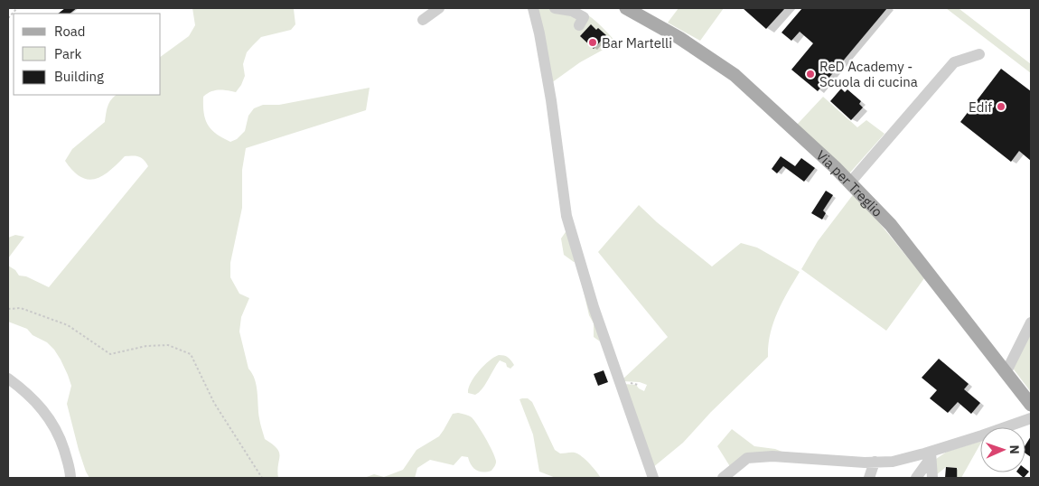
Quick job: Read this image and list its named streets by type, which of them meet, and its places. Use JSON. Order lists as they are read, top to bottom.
{
  "streets": {
    "main road": ["Via per Treglio"]
  },
  "places": ["Bar Martelli", "ReD Academy - Scuola di cucina", "Edif"],
  "legend": ["Road", "Park", "Building"],
  "north": "right"
}
